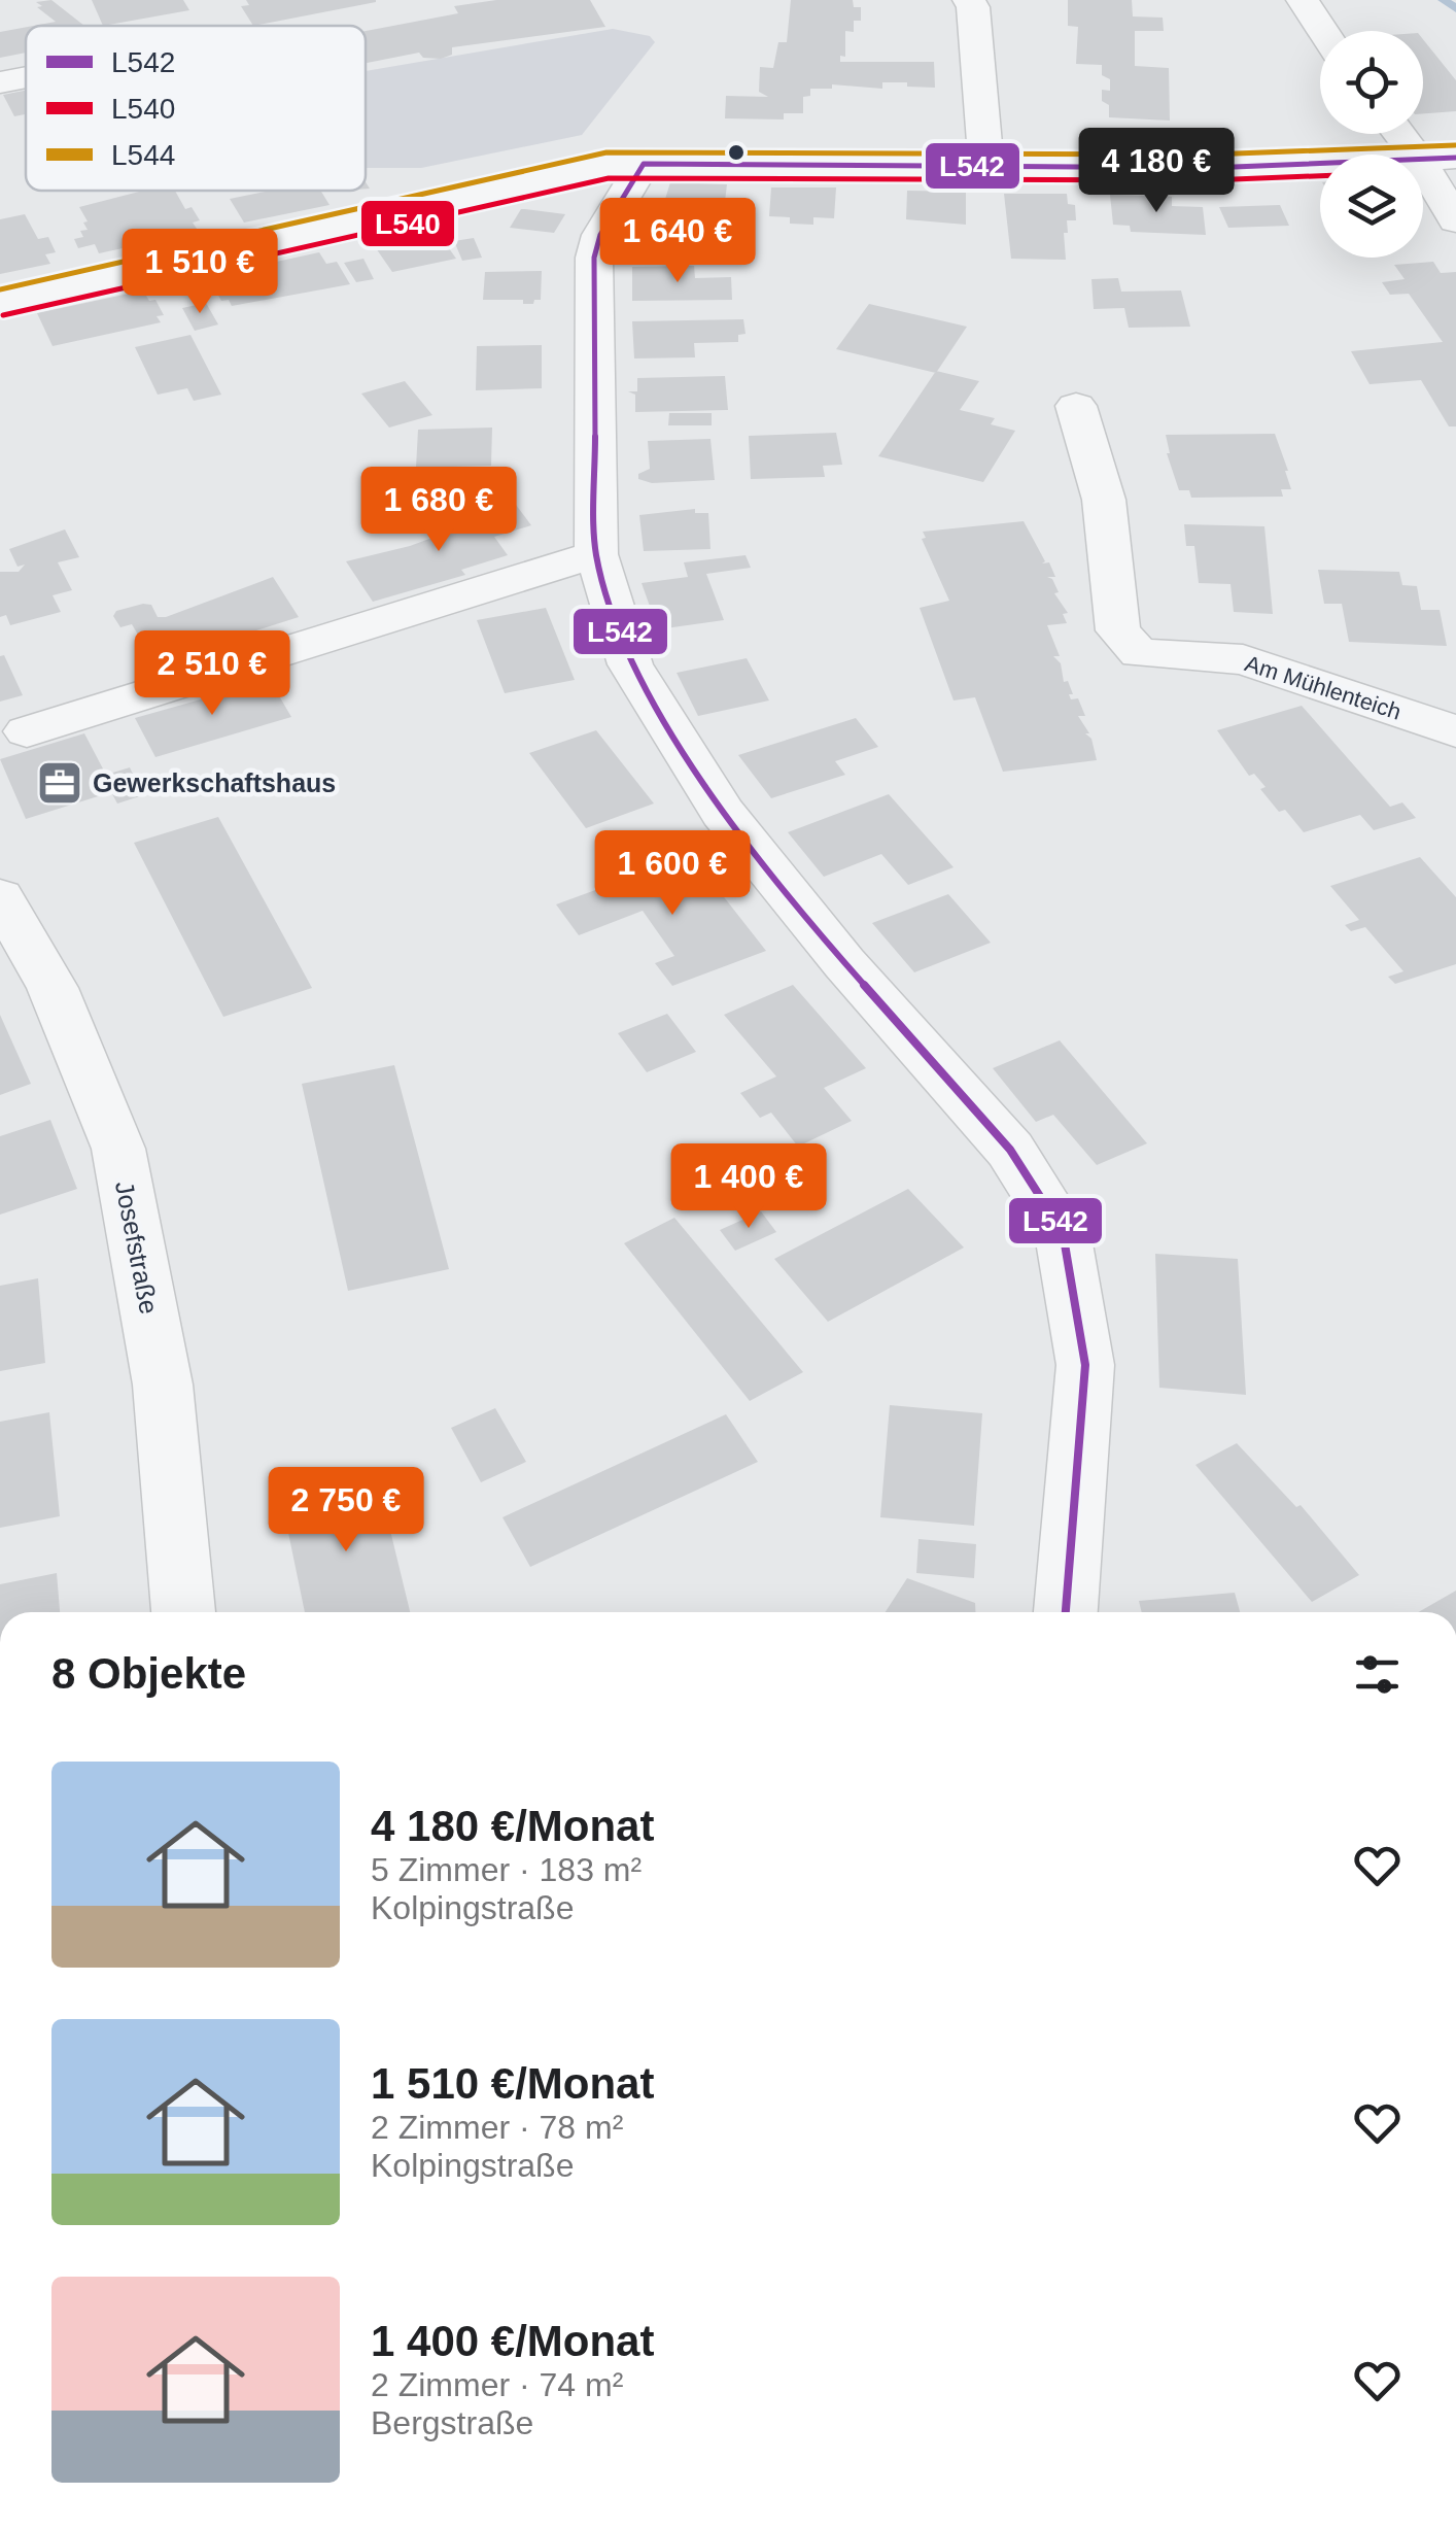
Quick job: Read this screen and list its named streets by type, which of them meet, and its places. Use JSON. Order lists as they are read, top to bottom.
{
  "streets": {
    "street": ["Am Mühlenteich", "Josefstraße"]
  },
  "places": {
    "office": ["Gewerkschaftshaus"]
  },
  "lines": ["transit line L544", "transit line L542", "transit line L540"],
  "legend": ["L542", "L540", "L544"],
  "page": {
    "price": [
      "4 180 €",
      "1 640 €",
      "1 510 €",
      "1 680 €",
      "2 510 €",
      "1 600 €",
      "1 400 €",
      "2 750 €"
    ],
    "heading": "8 Objekte",
    "list": [
      {
        "name": "4 180 €/Monat",
        "note": "5 Zimmer · 183 m² · Kolpingstraße"
      },
      {
        "name": "1 510 €/Monat",
        "note": "2 Zimmer · 78 m² · Kolpingstraße"
      },
      {
        "name": "1 400 €/Monat",
        "note": "2 Zimmer · 74 m² · Bergstraße"
      }
    ]
  }
}
